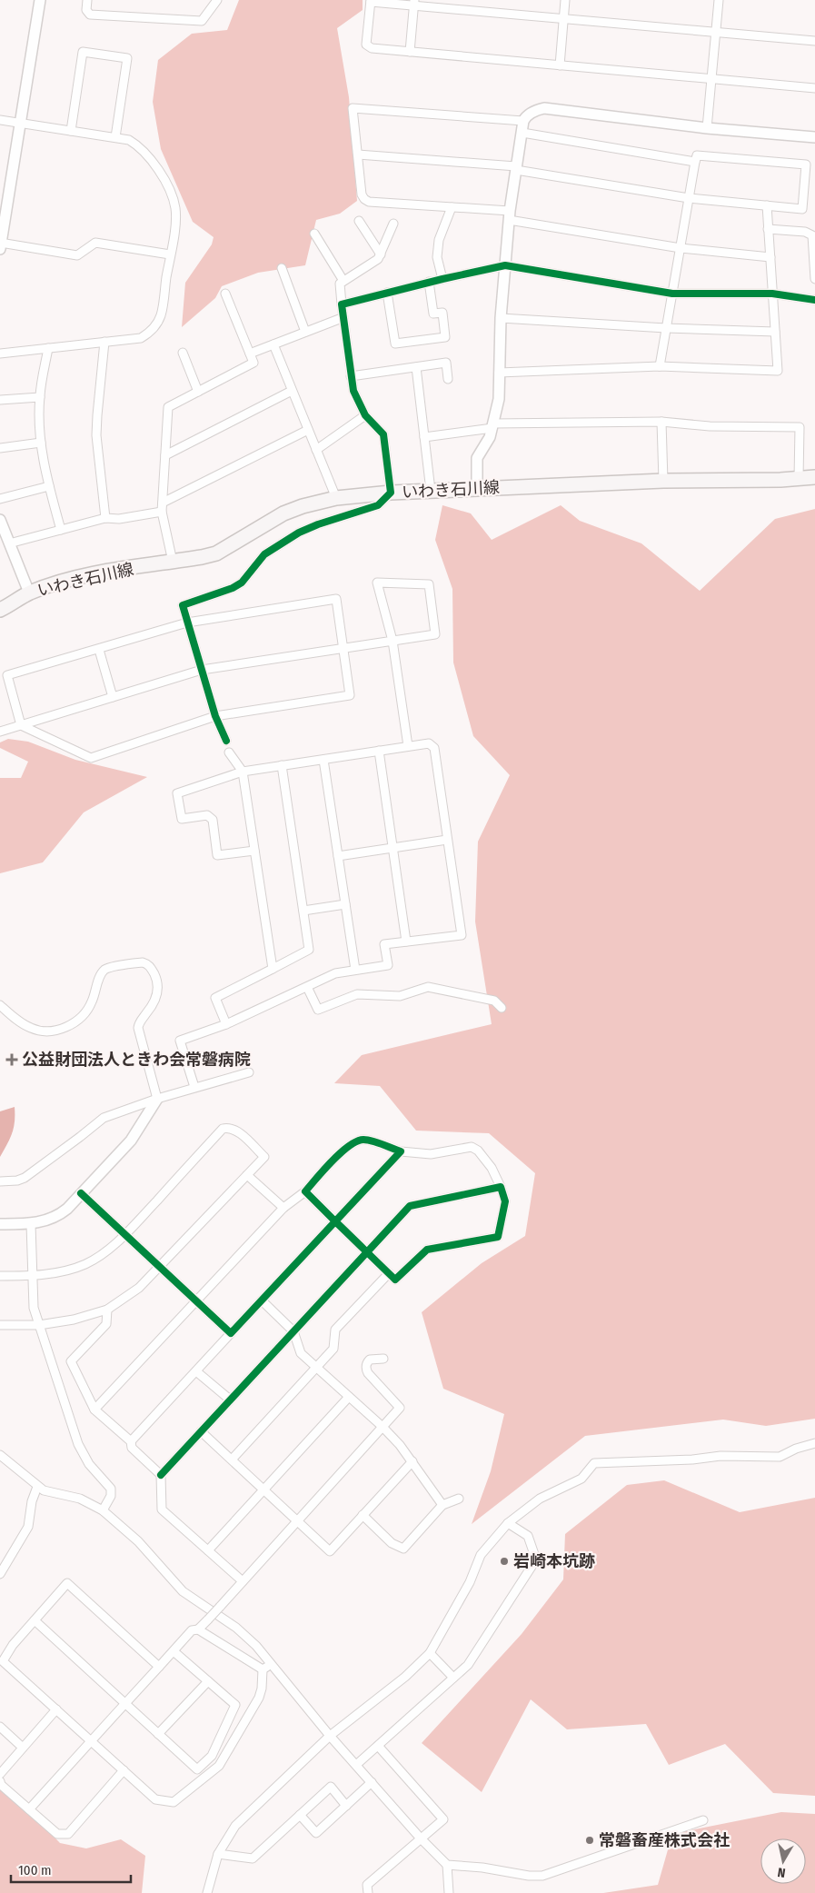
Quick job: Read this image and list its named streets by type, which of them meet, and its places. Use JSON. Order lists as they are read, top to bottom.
{
  "streets": {
    "main road": ["いわき石川線"]
  },
  "places": {
    "health": ["公益財団法人ときわ会常磐病院"],
    "other": ["岩崎本坑跡", "常磐畜産株式会社"]
  },
  "scale_bar": "100 m",
  "north": "bottom"
}
